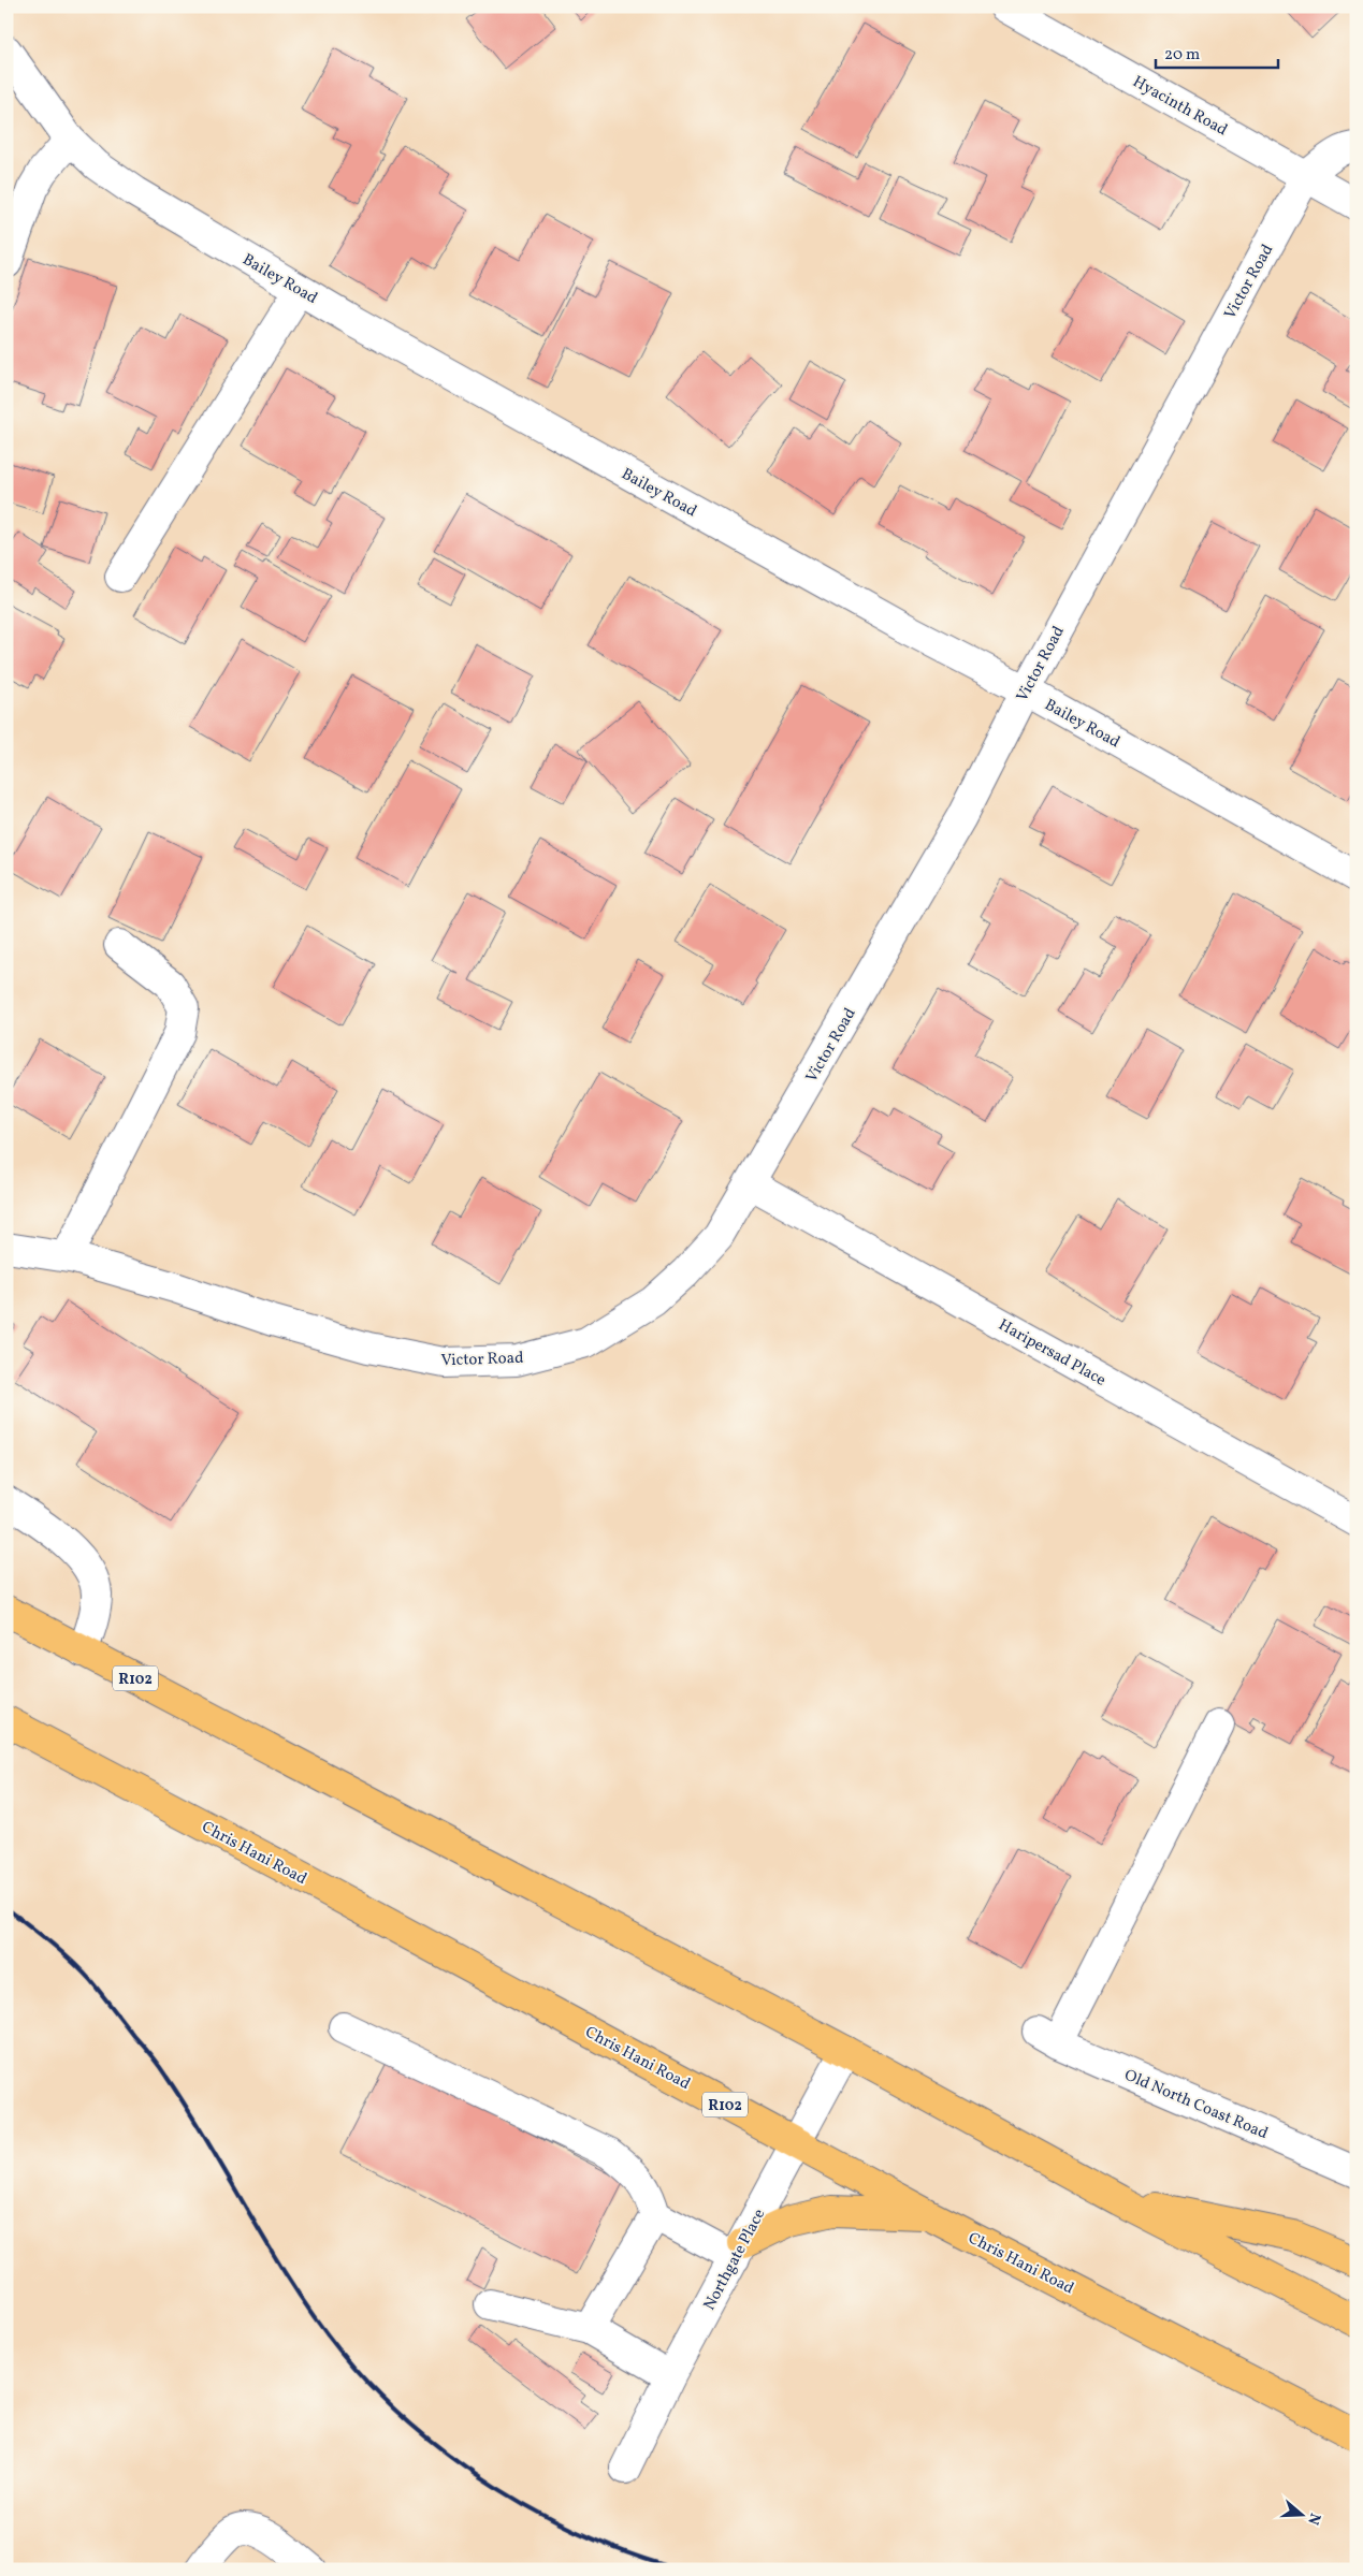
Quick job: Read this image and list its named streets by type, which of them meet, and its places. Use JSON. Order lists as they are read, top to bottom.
{
  "streets": {
    "main road": ["R102", "Chris Hani Road"],
    "street": [
      "Hyacinth Road",
      "Bailey Road",
      "Victor Road",
      "Haripersad Place",
      "Old North Coast Road",
      "Northgate Place"
    ]
  },
  "crossings": [
    ["Hyacinth Road", "Victor Road"],
    ["Bailey Road", "Victor Road"],
    ["Victor Road", "Haripersad Place"],
    ["R102", "Northgate Place"],
    ["Chris Hani Road", "Northgate Place"]
  ],
  "scale_bar": "20 m",
  "north": "right"
}
